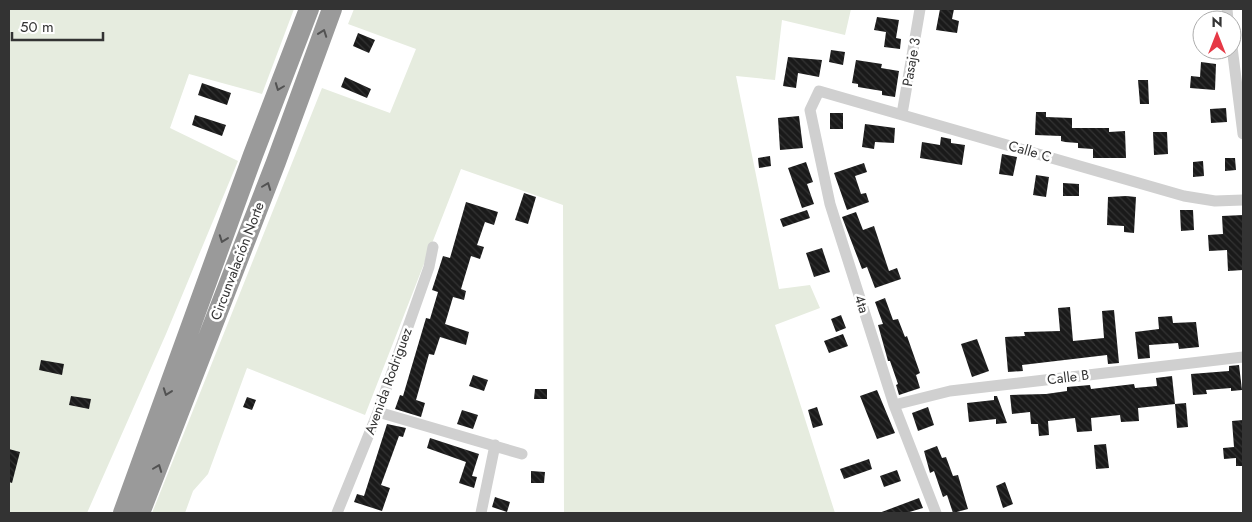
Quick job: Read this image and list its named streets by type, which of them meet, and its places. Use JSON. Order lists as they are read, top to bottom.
{
  "streets": {
    "highway": ["Circunvalación Norte"],
    "street": [
      "Pasaje 3",
      "Calle C",
      "4ta",
      "Calle B",
      "Avenida Rodriguez"
    ]
  },
  "crossings": [
    ["Pasaje 3", "Calle C"],
    ["Calle C", "4ta"],
    ["4ta", "Calle B"]
  ],
  "scale_bar": "50 m",
  "north": "top"
}
